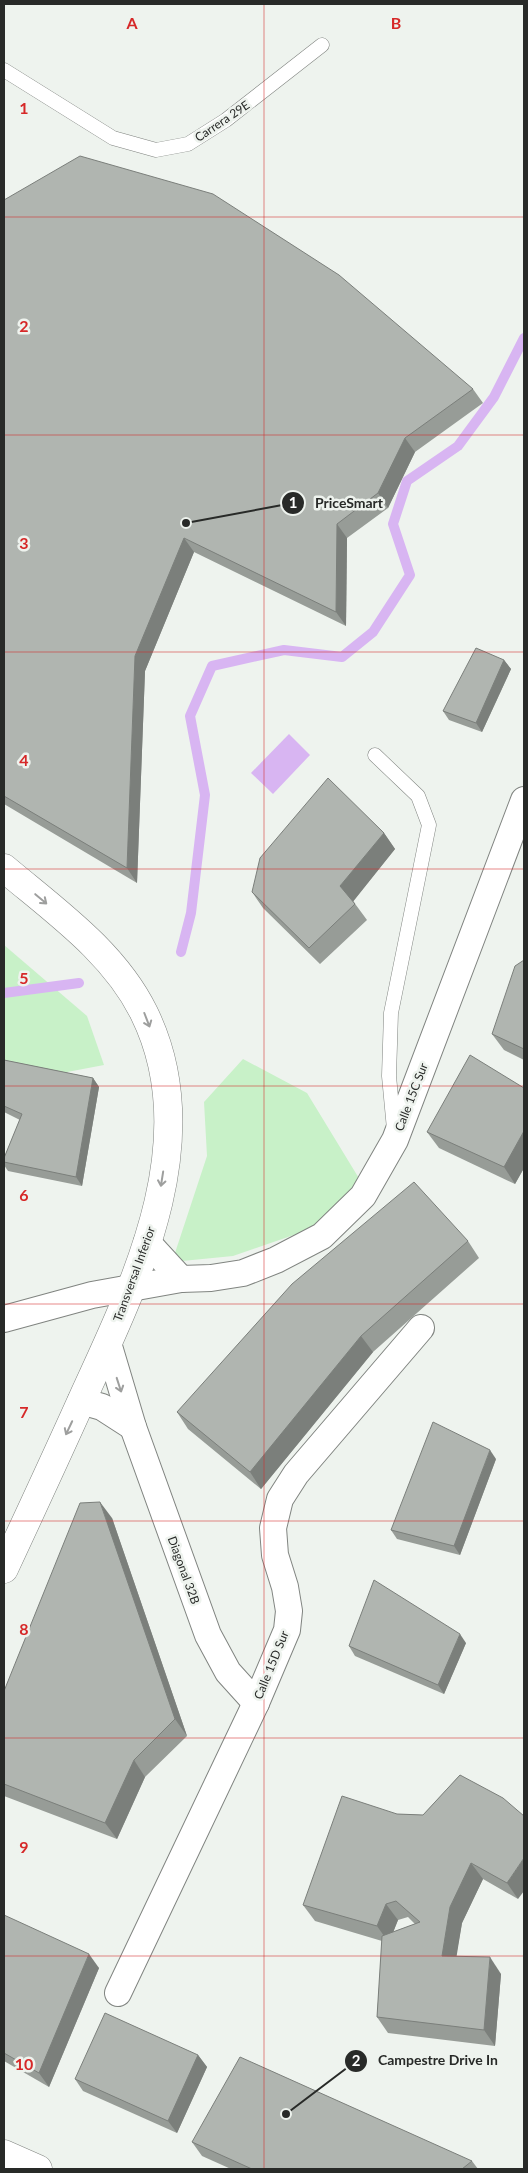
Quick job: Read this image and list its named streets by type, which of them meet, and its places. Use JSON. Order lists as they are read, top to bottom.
{
  "streets": {
    "main road": ["Transversal Inferior"],
    "street": ["Calle 15C Sur", "Diagonal 32B", "Calle 15D Sur"],
    "lane": ["Carrera 29E"]
  },
  "crossings": [
    ["Calle 15C Sur", "Transversal Inferior"],
    ["Transversal Inferior", "Diagonal 32B"],
    ["Diagonal 32B", "Calle 15D Sur"]
  ],
  "one_way": ["Transversal Inferior"],
  "places": ["PriceSmart", "Campestre Drive In"],
  "grid": {
    "columns": ["A", "B"],
    "rows": [
      "1",
      "2",
      "3",
      "4",
      "5",
      "6",
      "7",
      "8",
      "9",
      "10"
    ]
  }
}
